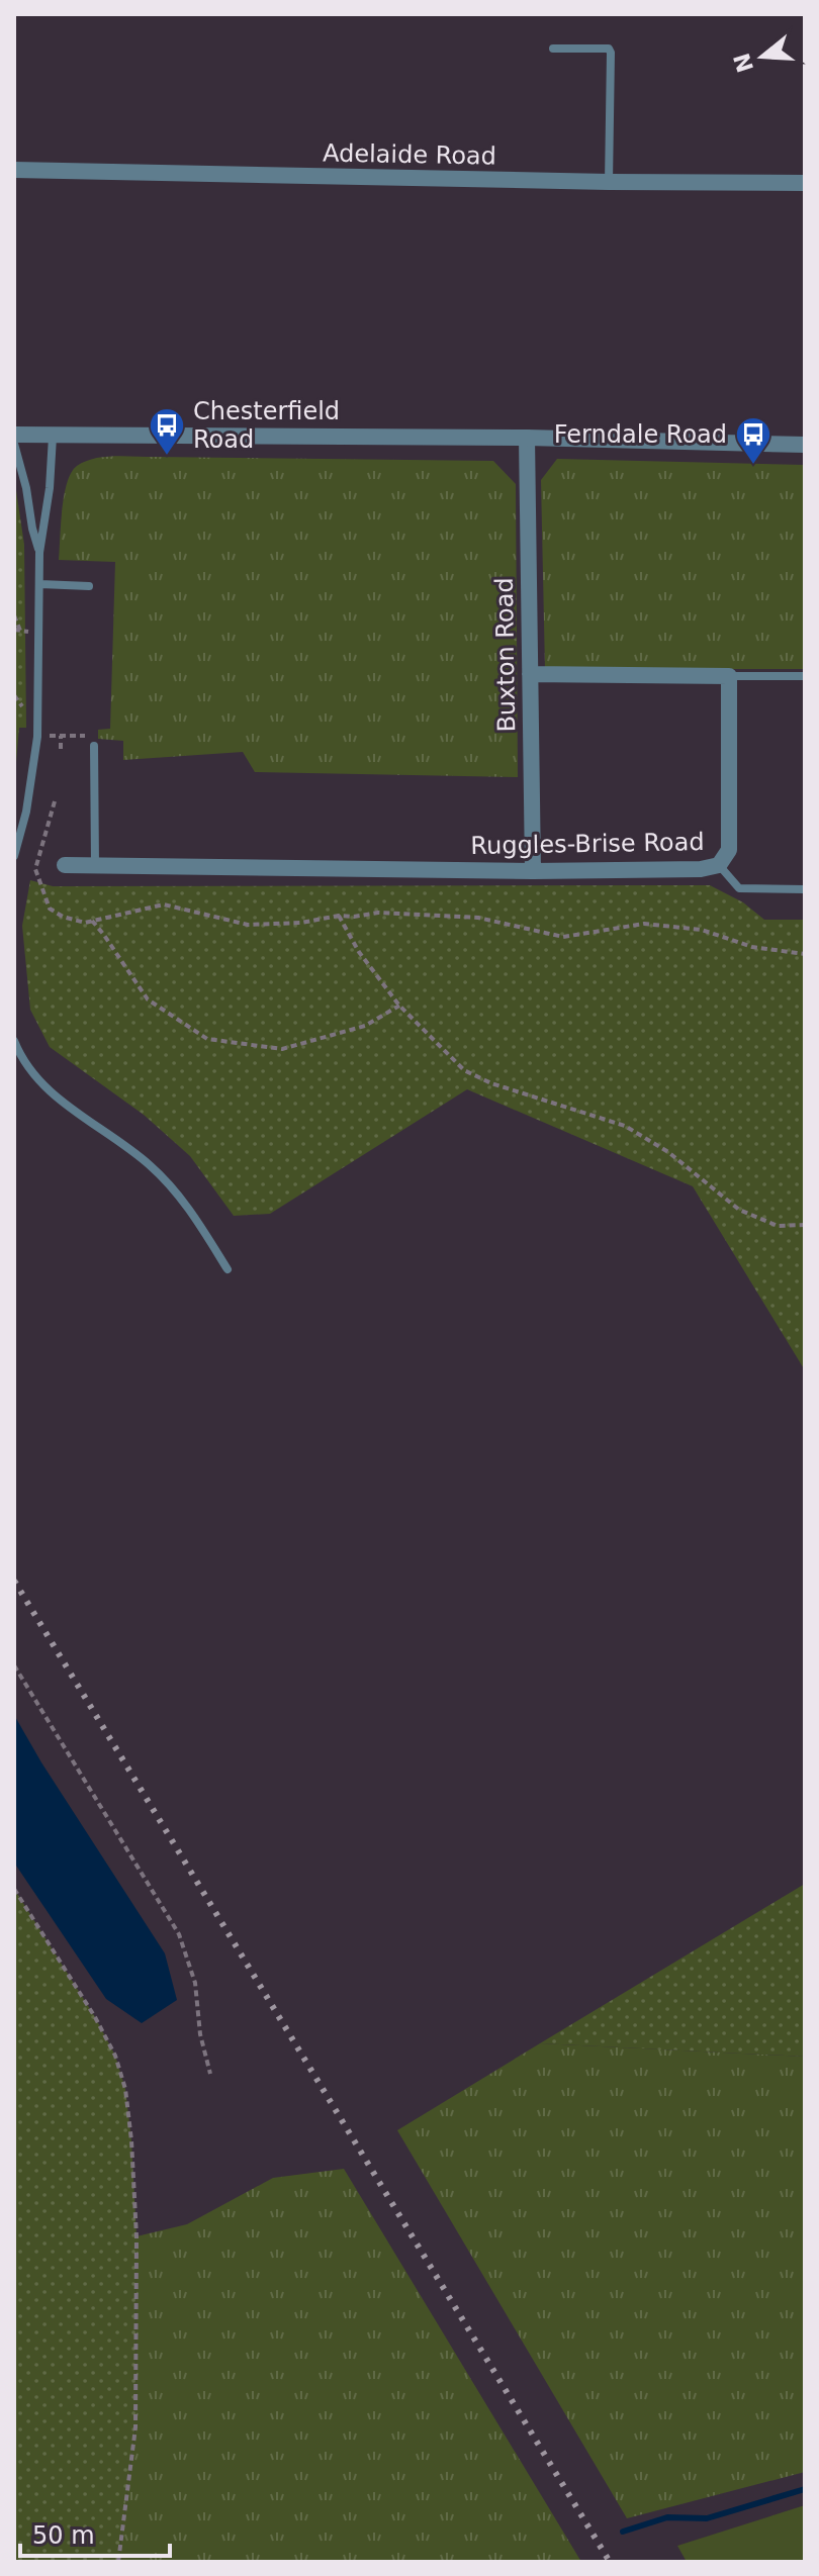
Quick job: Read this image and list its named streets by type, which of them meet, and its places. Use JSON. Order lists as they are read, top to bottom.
{
  "streets": {
    "street": ["Adelaide Road", "Buxton Road", "Ruggles-Brise Road"]
  },
  "crossings": [
    ["Buxton Road", "Ruggles-Brise Road"]
  ],
  "places": {
    "bus stop": ["Chesterfield Road", "Ferndale Road"]
  },
  "scale_bar": "50 m",
  "north": "left"
}
